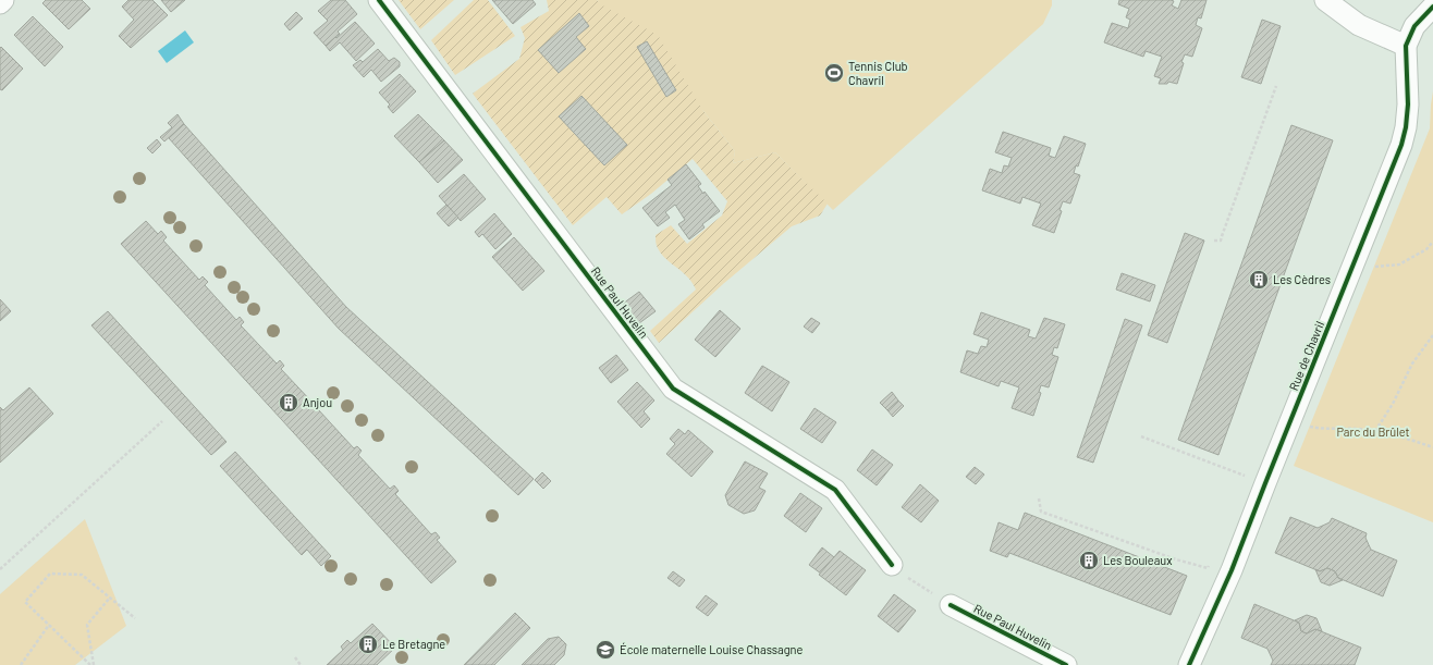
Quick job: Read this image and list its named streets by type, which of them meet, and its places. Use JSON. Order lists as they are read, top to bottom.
{
  "streets": {
    "street": ["Rue Paul Huvelin", "Rue de Chavril"]
  },
  "parks": ["Parc du Brûlet"],
  "places": {
    "sports": ["Tennis Club Chavril"],
    "building": [
      "Les Cèdres",
      "Anjou",
      "Les Bouleaux",
      "Le Bretagne"
    ],
    "school or university": ["École maternelle Louise Chassagne"]
  }
}
